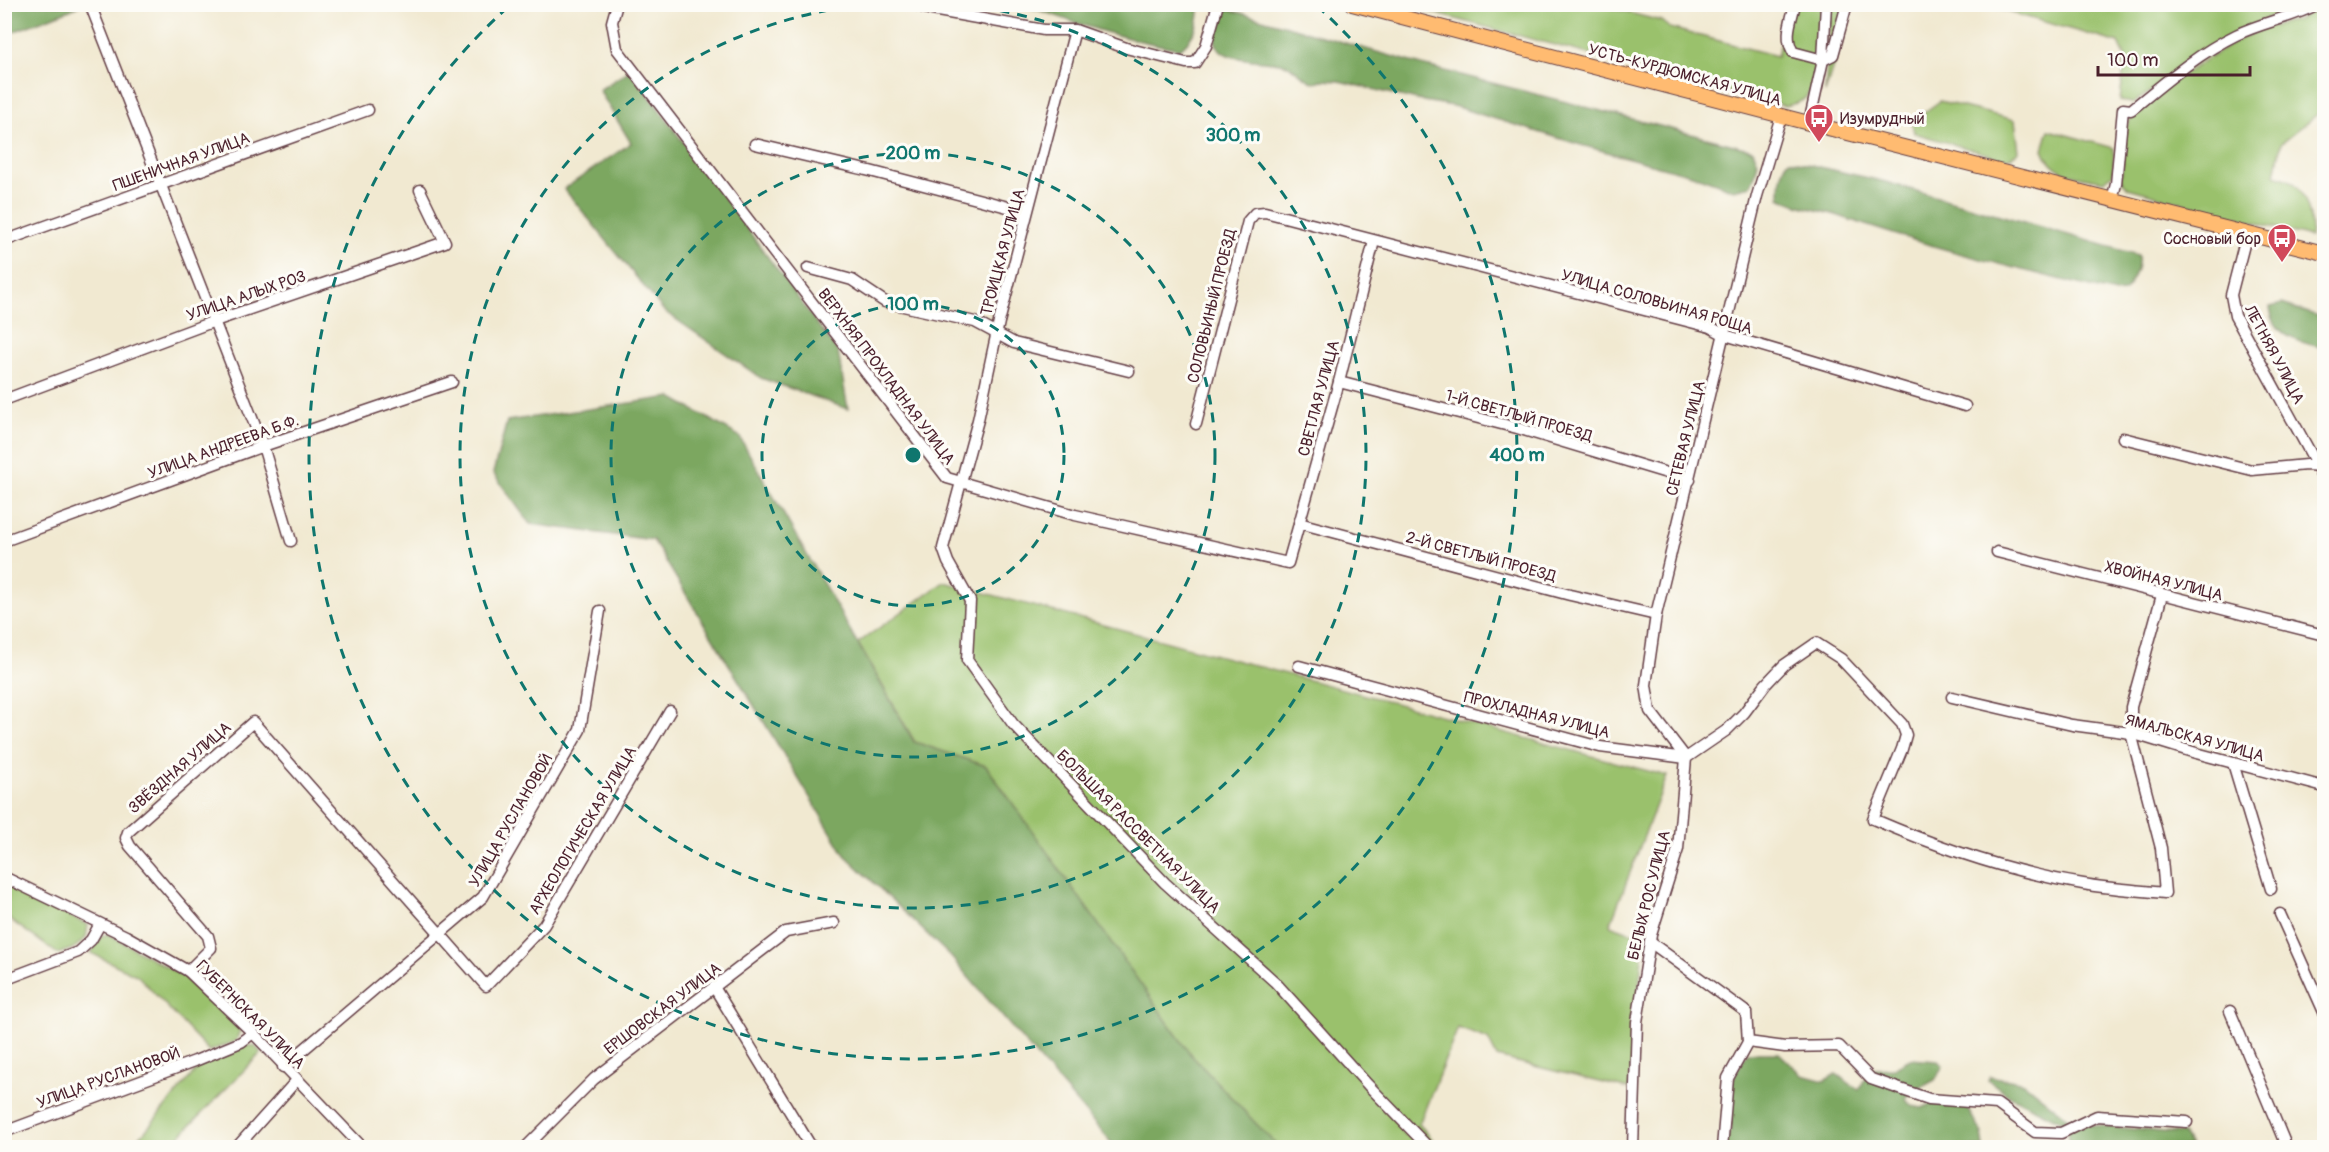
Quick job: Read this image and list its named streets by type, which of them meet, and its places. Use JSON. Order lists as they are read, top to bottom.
{
  "streets": {
    "main road": ["УСТЬ-КУРДЮМСКАЯ УЛИЦА"],
    "street": [
      "ПШЕНИЧНАЯ УЛИЦА",
      "ТРОИЦКАЯ УЛИЦА",
      "УЛИЦА АЛЫХ РОЗ",
      "УЛИЦА СОЛОВЬИНАЯ РОЩА",
      "СОЛОВЬИНЫЙ ПРОЕЗД",
      "ЛЕТНЯЯ УЛИЦА",
      "ВЕРХНЯЯ ПРОХЛАДНАЯ УЛИЦА",
      "СВЕТЛАЯ УЛИЦА",
      "1-Й СВЕТЛЫЙ ПРОЕЗД",
      "СЕТЕВАЯ УЛИЦА",
      "УЛИЦА АНДРЕЕВА Б.Ф.",
      "2-Й СВЕТЛЫЙ ПРОЕЗД",
      "ХВОЙНАЯ УЛИЦА",
      "ПРОХЛАДНАЯ УЛИЦА",
      "ЯМАЛЬСКАЯ УЛИЦА",
      "ЗВЁЗДНАЯ УЛИЦА",
      "УЛИЦА РУСЛАНОВОЙ",
      "АРХЕОЛОГИЧЕСКАЯ УЛИЦА",
      "БОЛЬШАЯ РАССВЕТНАЯ УЛИЦА",
      "БЕЛЫХ РОС УЛИЦА",
      "ЕРШОВСКАЯ УЛИЦА",
      "ГУБЕРНСКАЯ УЛИЦА"
    ]
  },
  "crossings": [
    ["УСТЬ-КУРДЮМСКАЯ УЛИЦА", "ЛЕТНЯЯ УЛИЦА"],
    ["УСТЬ-КУРДЮМСКАЯ УЛИЦА", "СЕТЕВАЯ УЛИЦА"],
    ["ТРОИЦКАЯ УЛИЦА", "ВЕРХНЯЯ ПРОХЛАДНАЯ УЛИЦА"],
    ["ТРОИЦКАЯ УЛИЦА", "БОЛЬШАЯ РАССВЕТНАЯ УЛИЦА"],
    ["УЛИЦА СОЛОВЬИНАЯ РОЩА", "СОЛОВЬИНЫЙ ПРОЕЗД"],
    ["УЛИЦА СОЛОВЬИНАЯ РОЩА", "СВЕТЛАЯ УЛИЦА"],
    ["УЛИЦА СОЛОВЬИНАЯ РОЩА", "СЕТЕВАЯ УЛИЦА"],
    ["СОЛОВЬИНЫЙ ПРОЕЗД", "СВЕТЛАЯ УЛИЦА"],
    ["ВЕРХНЯЯ ПРОХЛАДНАЯ УЛИЦА", "СВЕТЛАЯ УЛИЦА"],
    ["ВЕРХНЯЯ ПРОХЛАДНАЯ УЛИЦА", "БОЛЬШАЯ РАССВЕТНАЯ УЛИЦА"],
    ["СВЕТЛАЯ УЛИЦА", "1-Й СВЕТЛЫЙ ПРОЕЗД"],
    ["СВЕТЛАЯ УЛИЦА", "2-Й СВЕТЛЫЙ ПРОЕЗД"],
    ["1-Й СВЕТЛЫЙ ПРОЕЗД", "СЕТЕВАЯ УЛИЦА"],
    ["СЕТЕВАЯ УЛИЦА", "2-Й СВЕТЛЫЙ ПРОЕЗД"],
    ["СЕТЕВАЯ УЛИЦА", "ПРОХЛАДНАЯ УЛИЦА"],
    ["СЕТЕВАЯ УЛИЦА", "БЕЛЫХ РОС УЛИЦА"],
    ["ПРОХЛАДНАЯ УЛИЦА", "БЕЛЫХ РОС УЛИЦА"],
    ["ЗВЁЗДНАЯ УЛИЦА", "УЛИЦА РУСЛАНОВОЙ"],
    ["ЗВЁЗДНАЯ УЛИЦА", "АРХЕОЛОГИЧЕСКАЯ УЛИЦА"],
    ["ЗВЁЗДНАЯ УЛИЦА", "ГУБЕРНСКАЯ УЛИЦА"],
    ["УЛИЦА РУСЛАНОВОЙ", "АРХЕОЛОГИЧЕСКАЯ УЛИЦА"],
    ["УЛИЦА РУСЛАНОВОЙ", "ГУБЕРНСКАЯ УЛИЦА"]
  ],
  "places": {
    "bus stop": ["Изумрудный", "Сосновый бор"]
  },
  "scale_bar": "100 m",
  "rings": [
    "300 m",
    "200 m",
    "100 m",
    "400 m"
  ]
}
